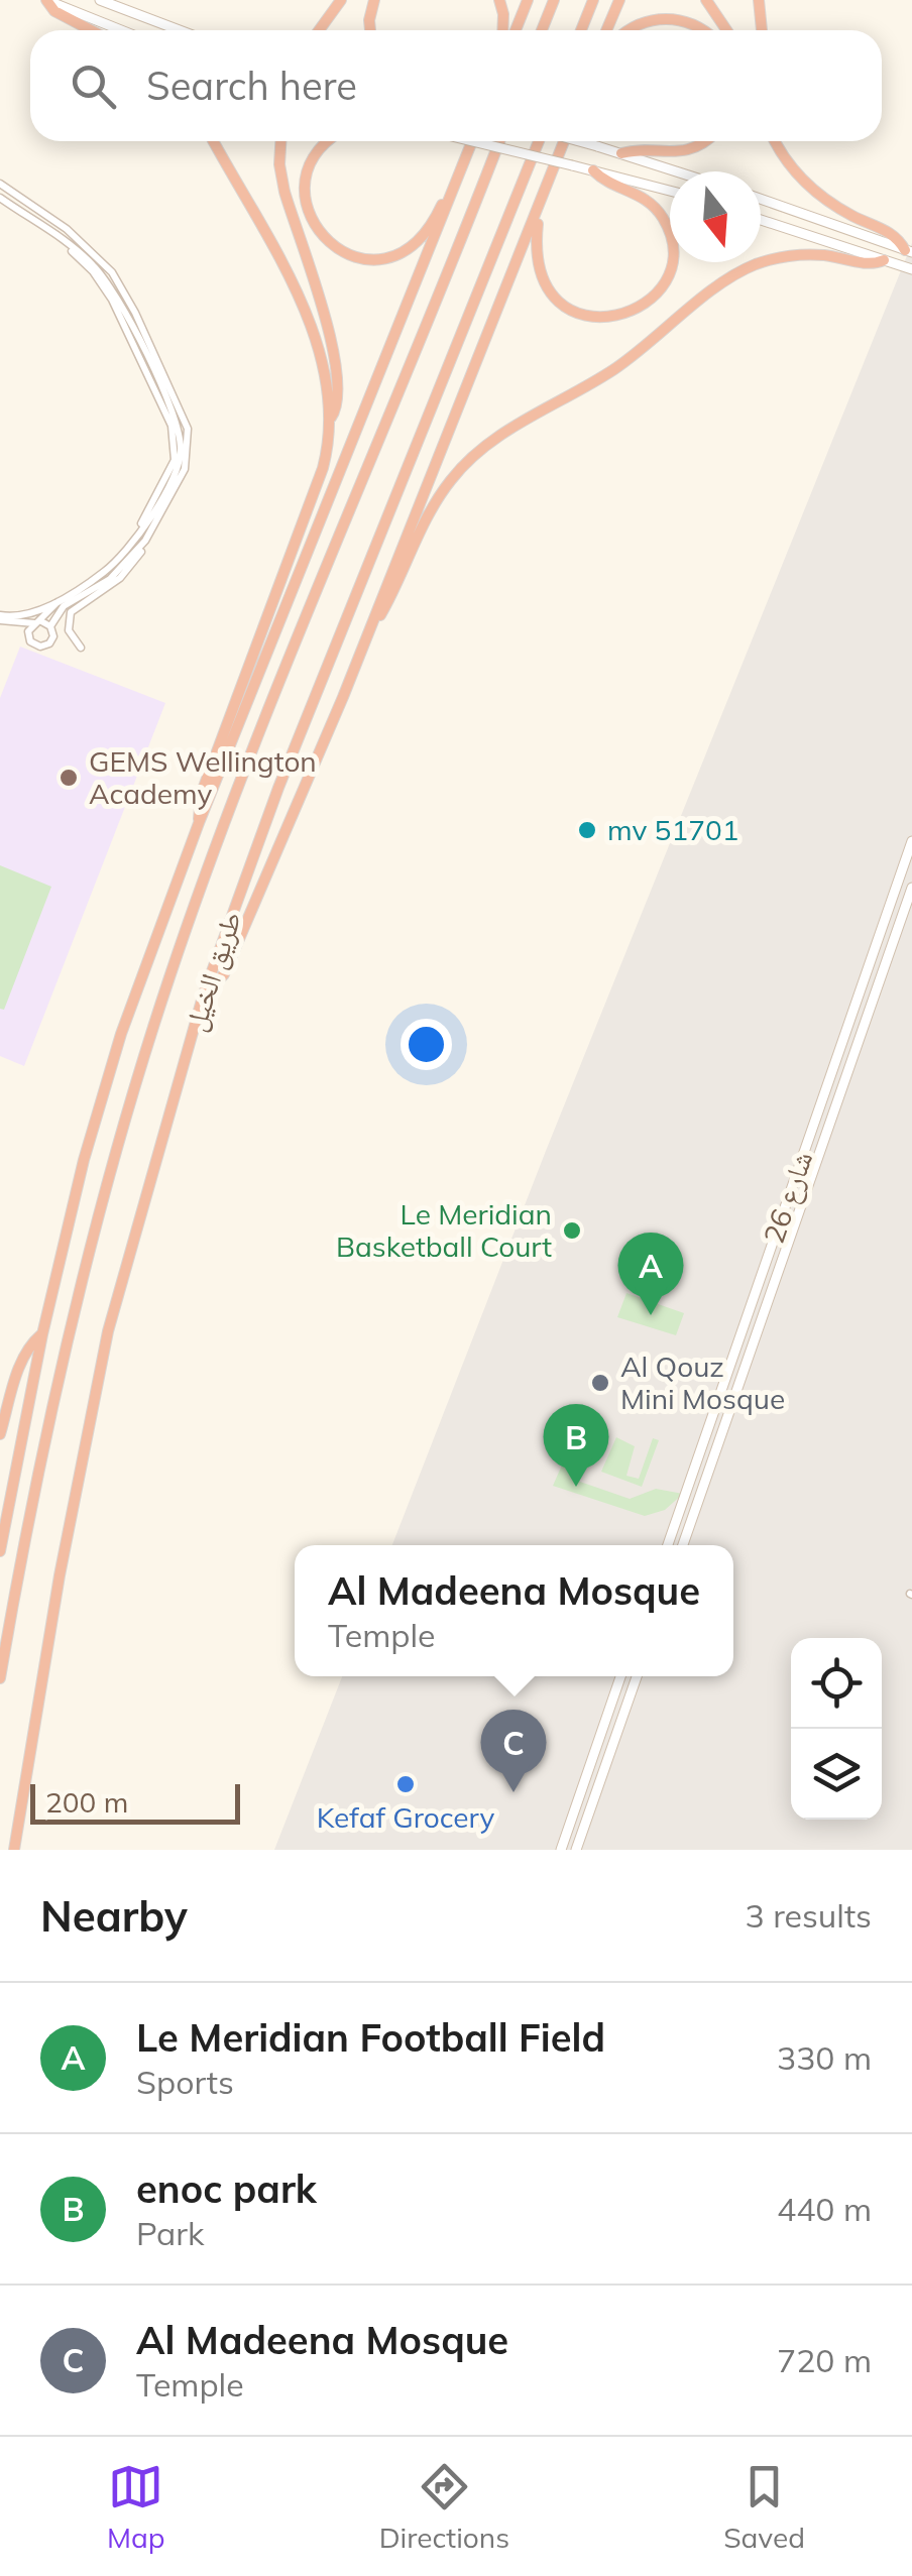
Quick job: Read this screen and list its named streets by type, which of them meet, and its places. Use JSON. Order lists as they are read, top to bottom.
{
  "streets": {
    "highway": ["طريق الخيل"],
    "street": ["شارع 26"]
  },
  "places": [
    "GEMS Wellington Academy",
    "mv 51701",
    "Le Meridian Basketball Court",
    "Al Qouz Mini Mosque",
    "Kefaf Grocery"
  ],
  "scale_bar": "200 m",
  "north": "bottom",
  "page": {
    "search": "Search here",
    "pins": ["A", "B", "C"],
    "popup": ["Al Madeena Mosque", "Temple"],
    "scale": "200 m",
    "heading": ["Nearby", "3 results"],
    "list": [
      {
        "mark": "A",
        "name": "Le Meridian Football Field",
        "note": "Sports",
        "value": "330 m"
      },
      {
        "mark": "B",
        "name": "enoc park",
        "note": "Park",
        "value": "440 m"
      },
      {
        "mark": "C",
        "name": "Al Madeena Mosque",
        "note": "Temple",
        "value": "720 m"
      }
    ],
    "nav": ["Map", "Directions", "Saved"]
  }
}
